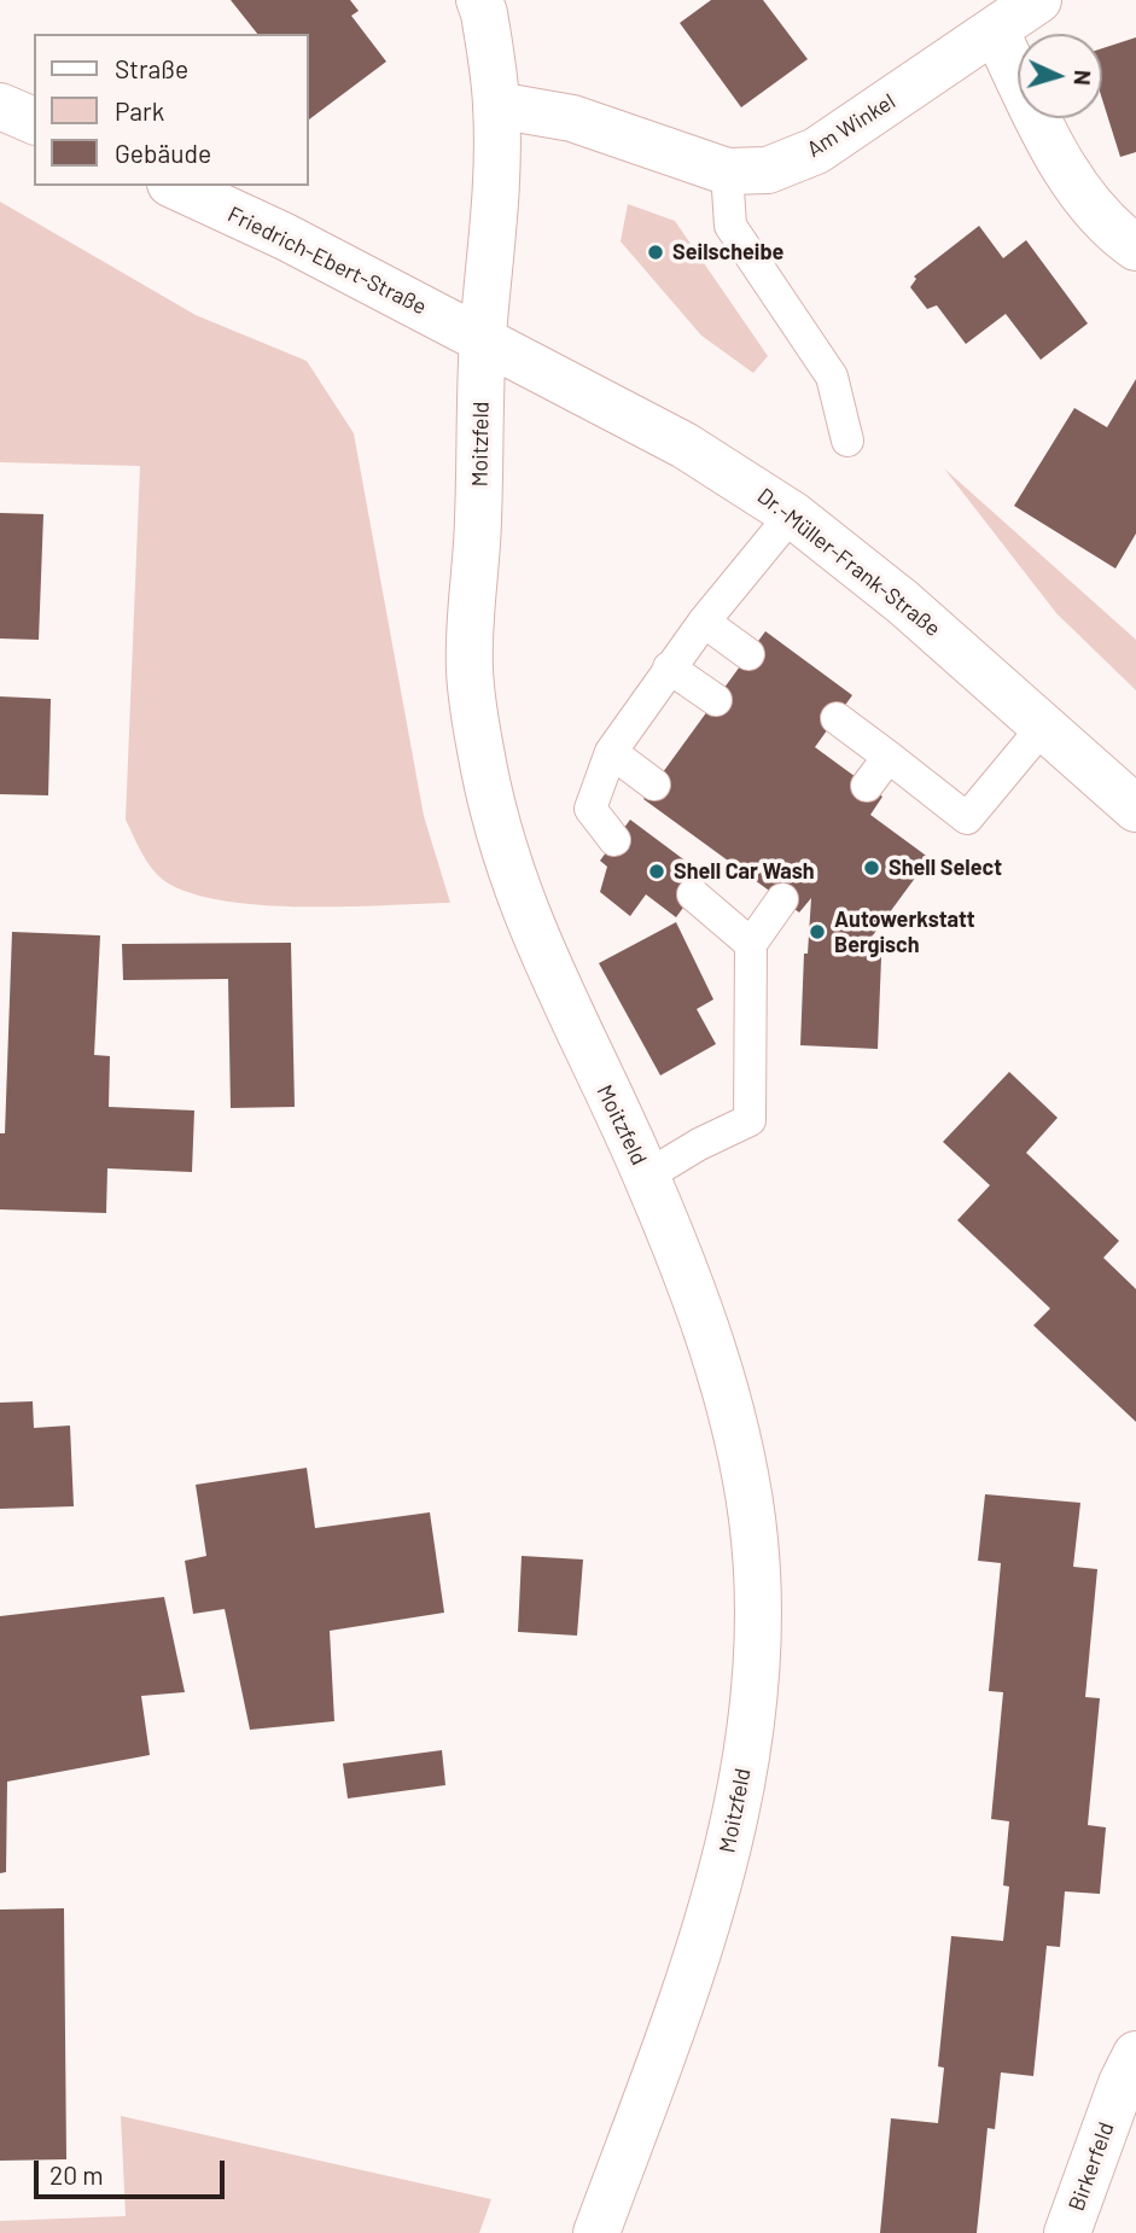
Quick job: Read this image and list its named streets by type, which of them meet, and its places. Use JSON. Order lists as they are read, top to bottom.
{
  "streets": {
    "street": [
      "Am Winkel",
      "Friedrich-Ebert-Straße",
      "Moitzfeld",
      "Dr.-Müller-Frank-Straße",
      "Birkerfeld"
    ]
  },
  "crossings": [
    ["Am Winkel", "Moitzfeld"],
    ["Friedrich-Ebert-Straße", "Moitzfeld"],
    ["Friedrich-Ebert-Straße", "Dr.-Müller-Frank-Straße"],
    ["Moitzfeld", "Dr.-Müller-Frank-Straße"]
  ],
  "places": [
    "Seilscheibe",
    "Shell Select",
    "Shell Car Wash",
    "Autowerkstatt Bergisch"
  ],
  "legend": ["Straße", "Park", "Gebäude"],
  "scale_bar": "20 m",
  "north": "right"
}
